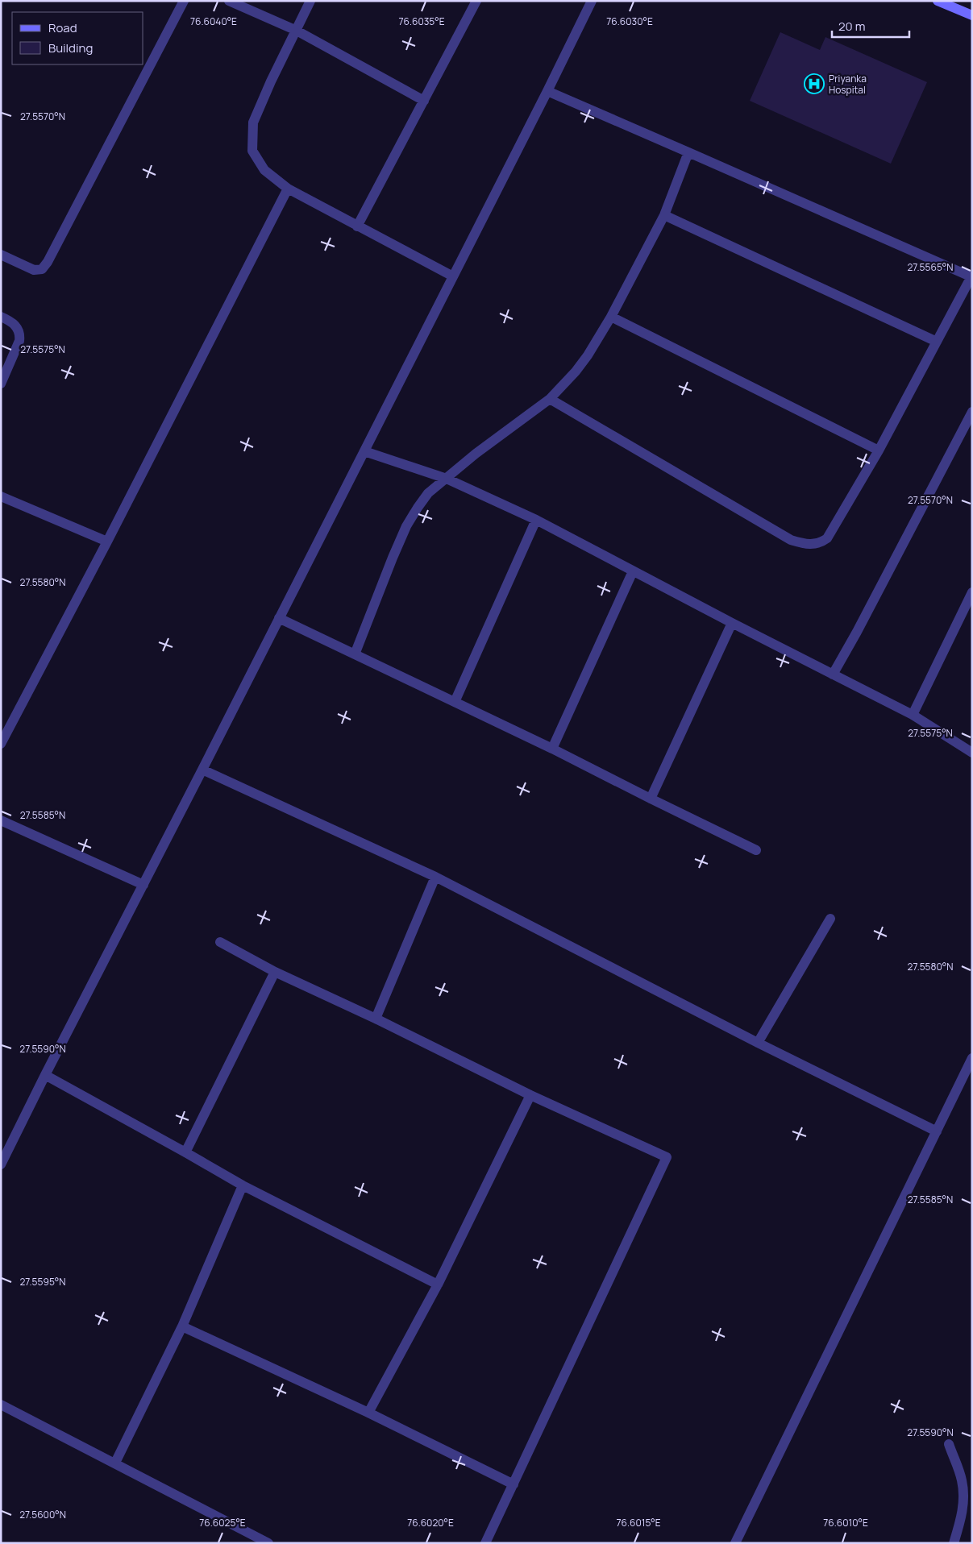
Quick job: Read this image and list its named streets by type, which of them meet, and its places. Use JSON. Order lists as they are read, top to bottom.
{
  "places": {
    "hospital": ["Priyanka Hospital"]
  },
  "legend": ["Road", "Building"],
  "scale_bar": "20 m",
  "coordinates": [
    "76.6040°E",
    "76.6035°E",
    "76.6030°E",
    "27.5570°N",
    "27.5565°N",
    "27.5575°N",
    "27.5580°N",
    "27.5585°N",
    "27.5590°N",
    "27.5595°N",
    "27.5600°N",
    "76.6025°E",
    "76.6020°E",
    "76.6015°E",
    "76.6010°E"
  ]
}
